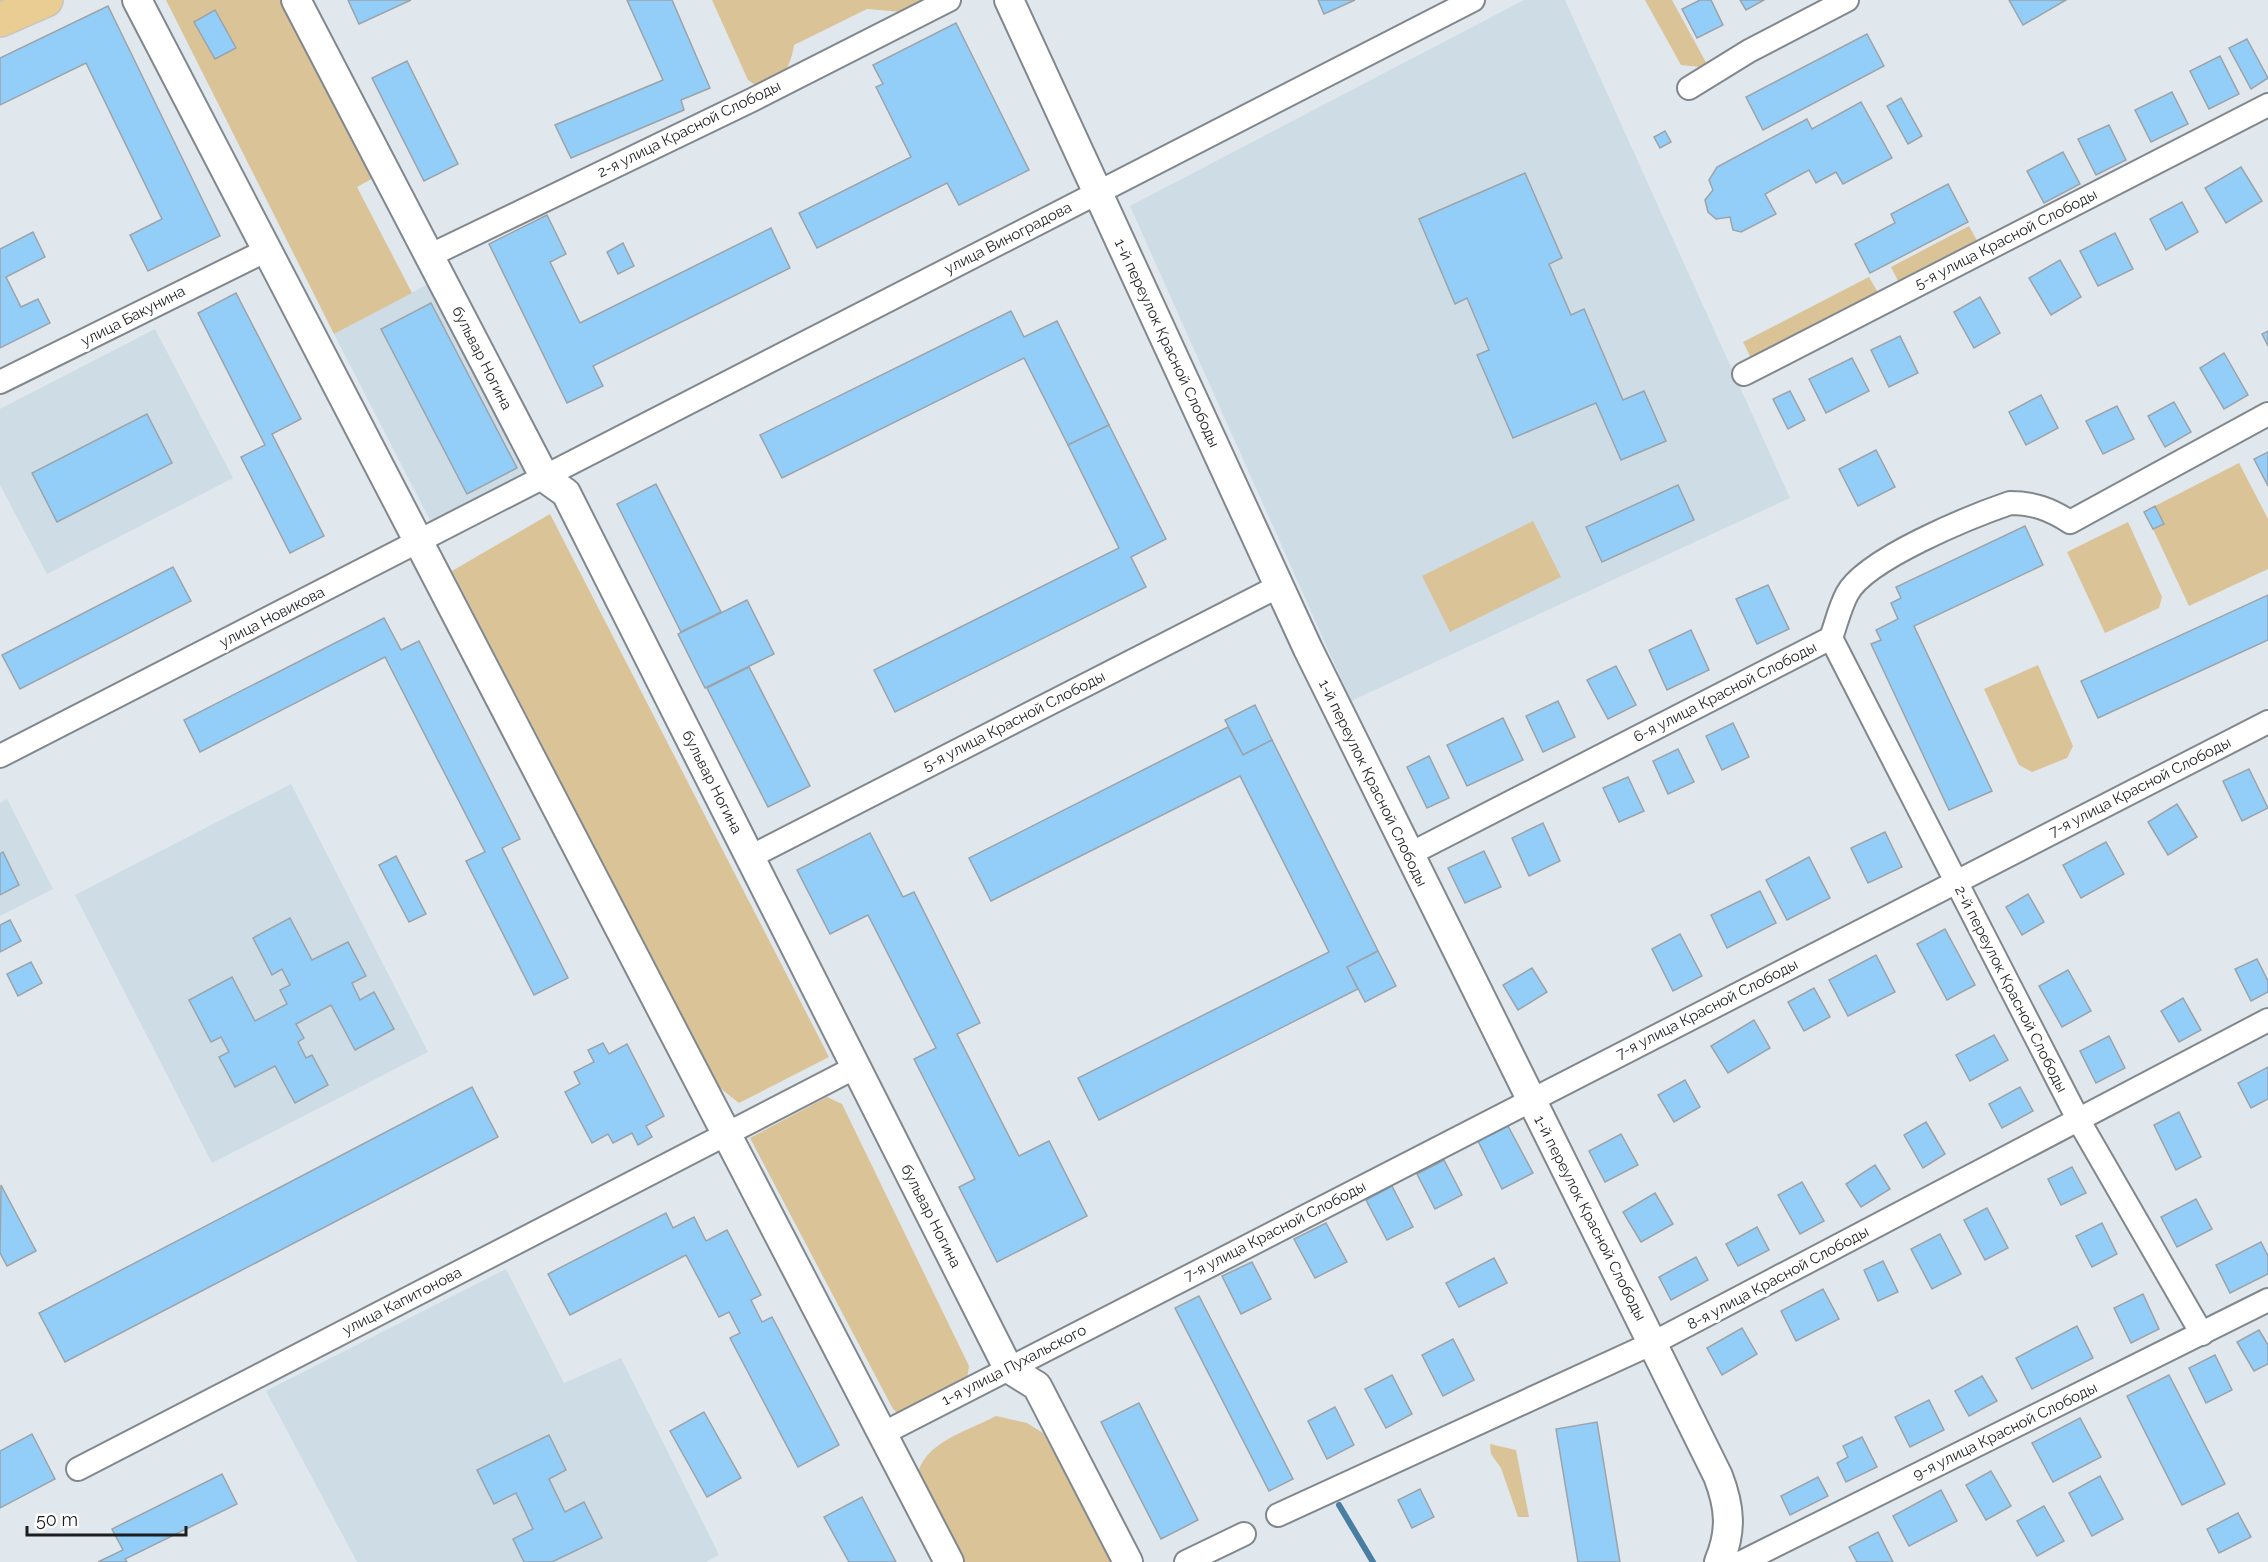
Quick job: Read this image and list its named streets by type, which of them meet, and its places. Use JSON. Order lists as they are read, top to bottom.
{
  "streets": {
    "street": [
      "2-я улица Красной Слободы",
      "улица Виноградова",
      "5-я улица Красной Слободы",
      "улица Бакунина",
      "1-й переулок Красной Слободы",
      "бульвар Ногина",
      "улица Новикова",
      "6-я улица Красной Слободы",
      "7-я улица Красной Слободы",
      "2-й переулок Красной Слободы",
      "8-я улица Красной Слободы",
      "улица Капитонова",
      "1-я улица Пухальского",
      "9-я улица Красной Слободы"
    ]
  },
  "crossings": [
    ["2-я улица Красной Слободы", "бульвар Ногина"],
    ["улица Виноградова", "1-й переулок Красной Слободы"],
    ["улица Виноградова", "бульвар Ногина"],
    ["улица Виноградова", "улица Новикова"],
    ["5-я улица Красной Слободы", "1-й переулок Красной Слободы"],
    ["5-я улица Красной Слободы", "бульвар Ногина"],
    ["1-й переулок Красной Слободы", "6-я улица Красной Слободы"],
    ["1-й переулок Красной Слободы", "7-я улица Красной Слободы"],
    ["1-й переулок Красной Слободы", "8-я улица Красной Слободы"],
    ["бульвар Ногина", "улица Новикова"],
    ["бульвар Ногина", "улица Капитонова"],
    ["бульвар Ногина", "1-я улица Пухальского"],
    ["6-я улица Красной Слободы", "2-й переулок Красной Слободы"],
    ["7-я улица Красной Слободы", "2-й переулок Красной Слободы"],
    ["7-я улица Красной Слободы", "1-я улица Пухальского"],
    ["2-й переулок Красной Слободы", "8-я улица Красной Слободы"],
    ["2-й переулок Красной Слободы", "9-я улица Красной Слободы"]
  ],
  "scale_bar": "50 m"
}
